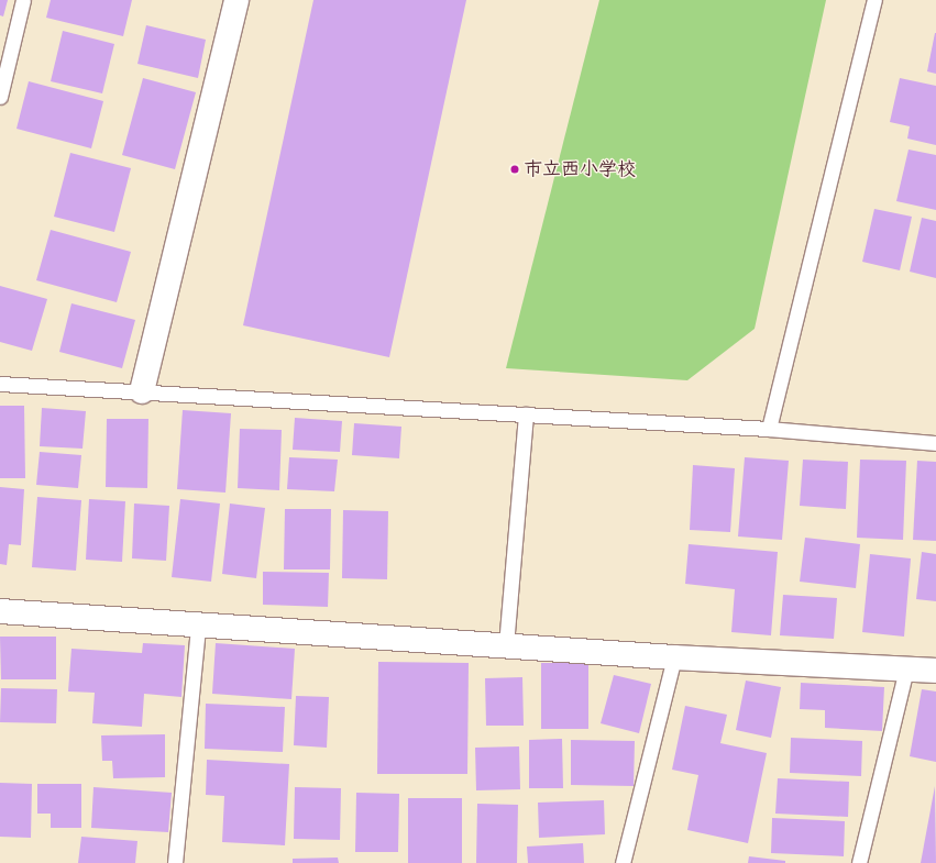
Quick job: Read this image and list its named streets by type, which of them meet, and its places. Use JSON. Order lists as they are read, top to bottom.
{
  "places": ["市立西小学校"]
}
